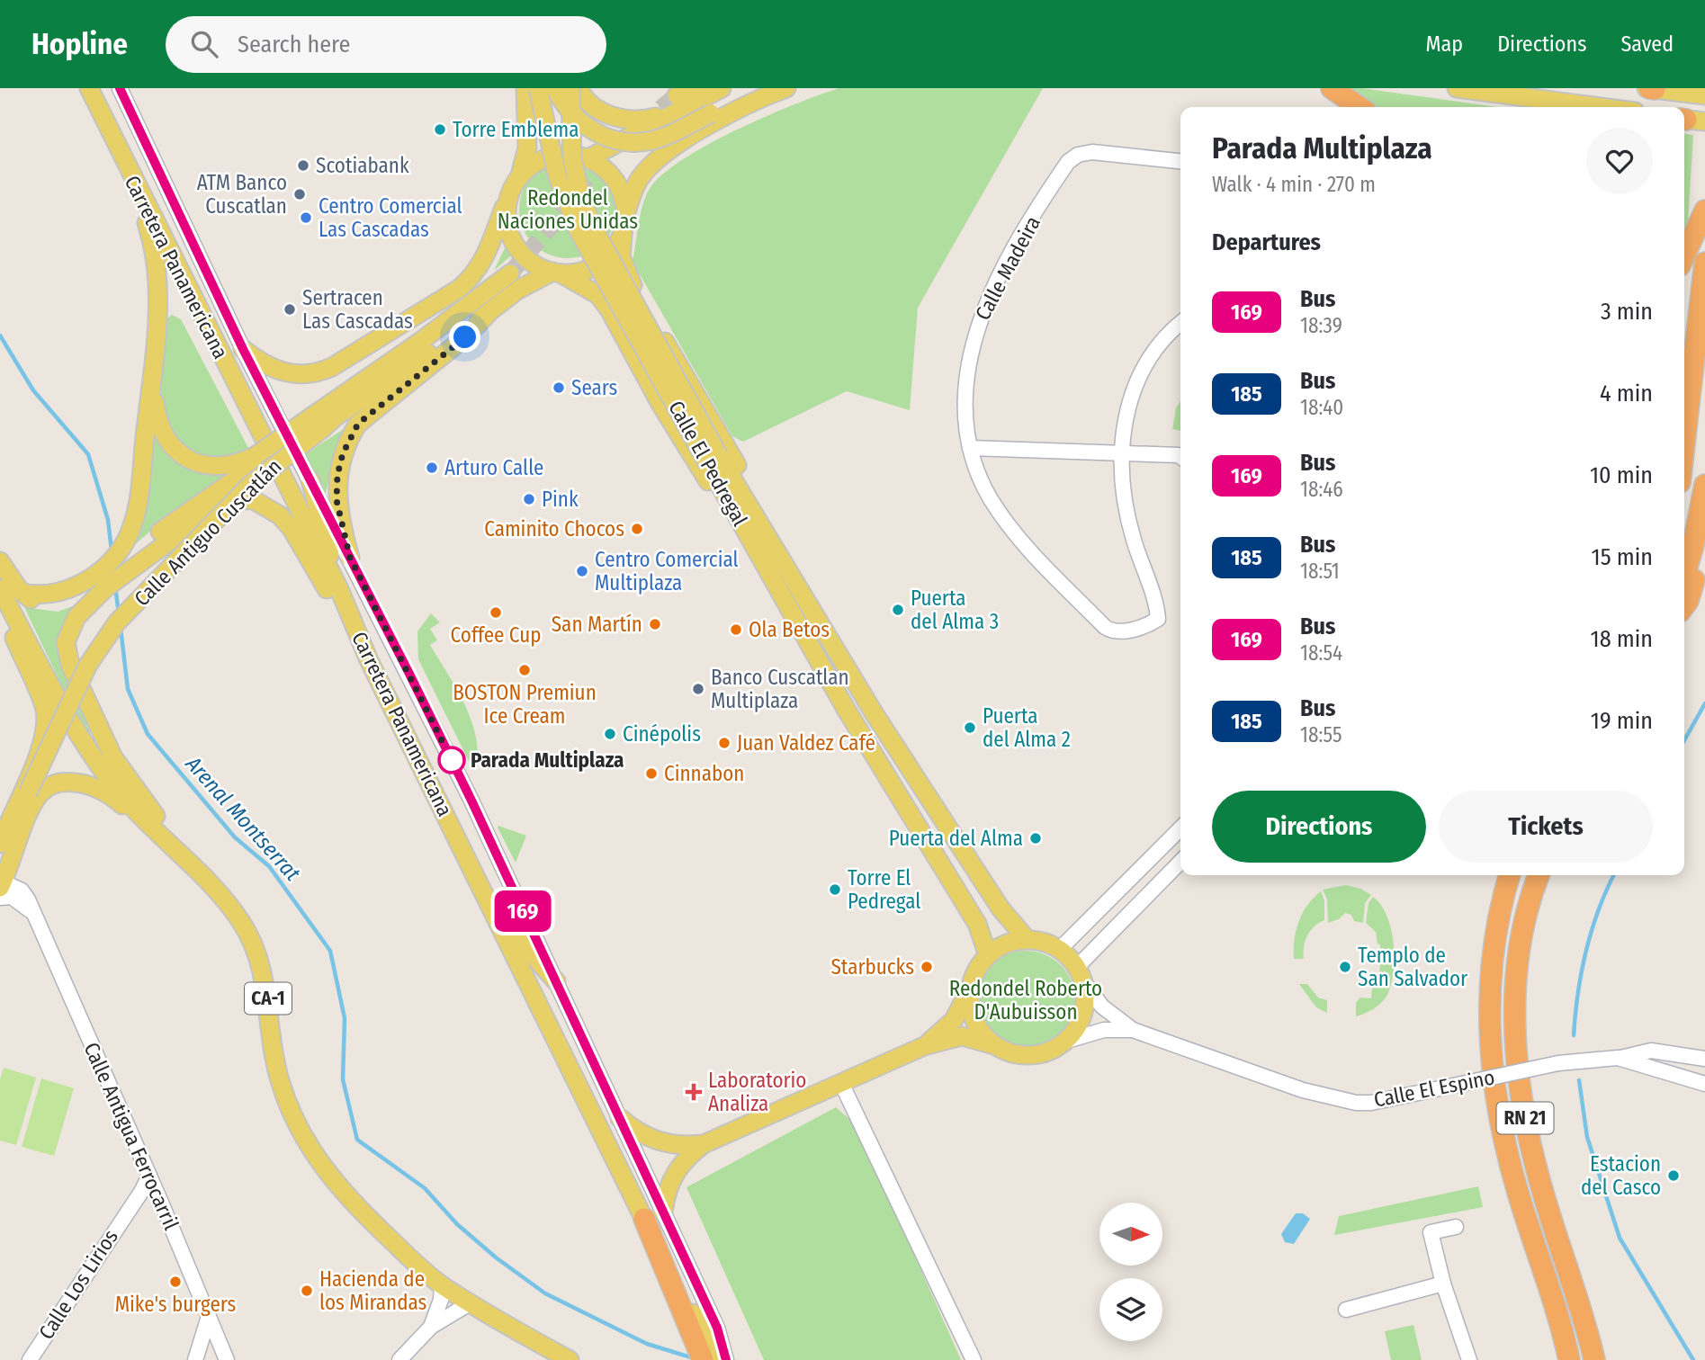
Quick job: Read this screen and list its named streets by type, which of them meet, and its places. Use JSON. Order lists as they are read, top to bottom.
{
  "streets": {
    "highway": ["RN 21"],
    "main road": [
      "Carretera Panamericana",
      "Calle El Pedregal",
      "Calle Antiguo Cuscatlán",
      "CA-1"
    ],
    "street": [
      "Calle Madeira",
      "Calle El Espino",
      "Calle Antigua Ferrocarril",
      "Calle Los Lirios"
    ]
  },
  "crossings": [
    ["Calle El Pedregal", "Calle El Espino"],
    ["Calle Antiguo Cuscatlán", "Calle Antigua Ferrocarril"],
    ["Calle Antigua Ferrocarril", "Calle Los Lirios"]
  ],
  "water": ["Arenal Montserrat"],
  "parks": ["Redondel Naciones Unidas", "Redondel Roberto D'Aubuisson"],
  "places": {
    "other": [
      "Torre Emblema",
      "Scotiabank",
      "ATM Banco Cuscatlan",
      "Centro Comercial Las Cascadas",
      "Sertracen Las Cascadas",
      "Sears",
      "Arturo Calle",
      "Pink",
      "Caminito Chocos",
      "Centro Comercial Multiplaza",
      "Puerta del Alma 3",
      "Coffee Cup",
      "San Martín",
      "Ola Betos",
      "BOSTON Premiun Ice Cream",
      "Banco Cuscatlan Multiplaza",
      "Puerta del Alma 2",
      "Cinépolis",
      "Juan Valdez Café",
      "Parada Multiplaza",
      "Cinnabon",
      "Puerta del Alma",
      "Torre El Pedregal",
      "Starbucks",
      "Templo de San Salvador",
      "Estacion del Casco",
      "Mike's burgers",
      "Hacienda de los Mirandas"
    ],
    "health": ["Laboratorio Analiza"]
  },
  "lines": ["bus line 169"],
  "north": "right",
  "page": {
    "header": "Hopline",
    "search": "Search here",
    "nav": ["Map", "Directions", "Saved"],
    "on_map": "169",
    "heading": [
      ["Parada Multiplaza", "Walk · 4 min · 270 m"],
      "Departures"
    ],
    "list": [
      {
        "mark": "169",
        "name": "Bus",
        "note": "18:39",
        "value": "3 min"
      },
      {
        "mark": "185",
        "name": "Bus",
        "note": "18:40",
        "value": "4 min"
      },
      {
        "mark": "169",
        "name": "Bus",
        "note": "18:46",
        "value": "10 min"
      },
      {
        "mark": "185",
        "name": "Bus",
        "note": "18:51",
        "value": "15 min"
      },
      {
        "mark": "169",
        "name": "Bus",
        "note": "18:54",
        "value": "18 min"
      },
      {
        "mark": "185",
        "name": "Bus",
        "note": "18:55",
        "value": "19 min"
      }
    ],
    "buttons": ["Directions", "Tickets"]
  }
}
